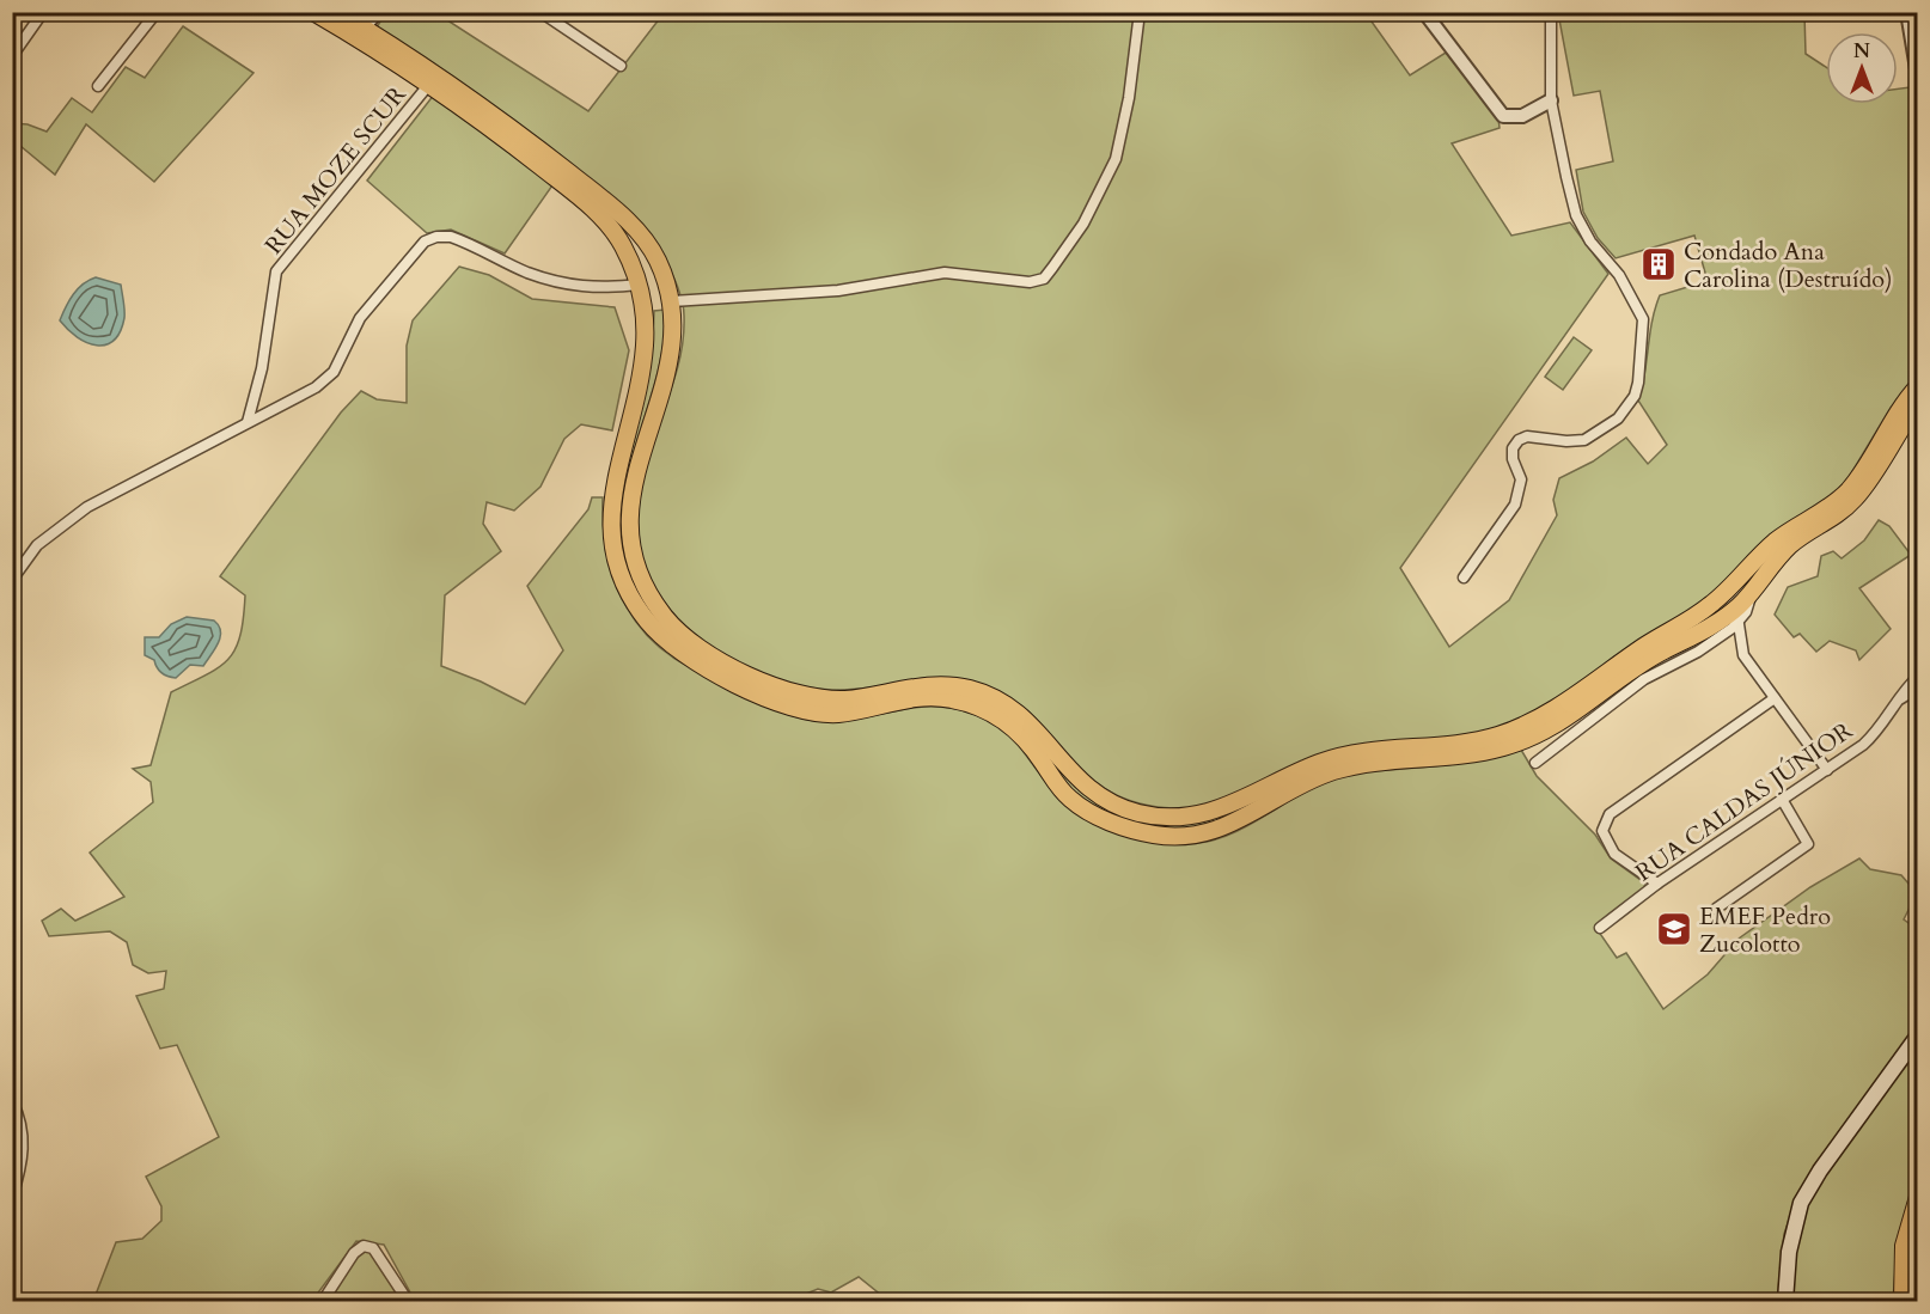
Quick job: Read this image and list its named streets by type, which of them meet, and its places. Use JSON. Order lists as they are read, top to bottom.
{
  "streets": {
    "street": ["RUA MOZE SCUR", "RUA CALDAS JÚNIOR"]
  },
  "places": {
    "building": ["Condado Ana Carolina (Destruído)"],
    "school or university": ["EMEF Pedro Zucolotto"]
  },
  "north": "top"
}
